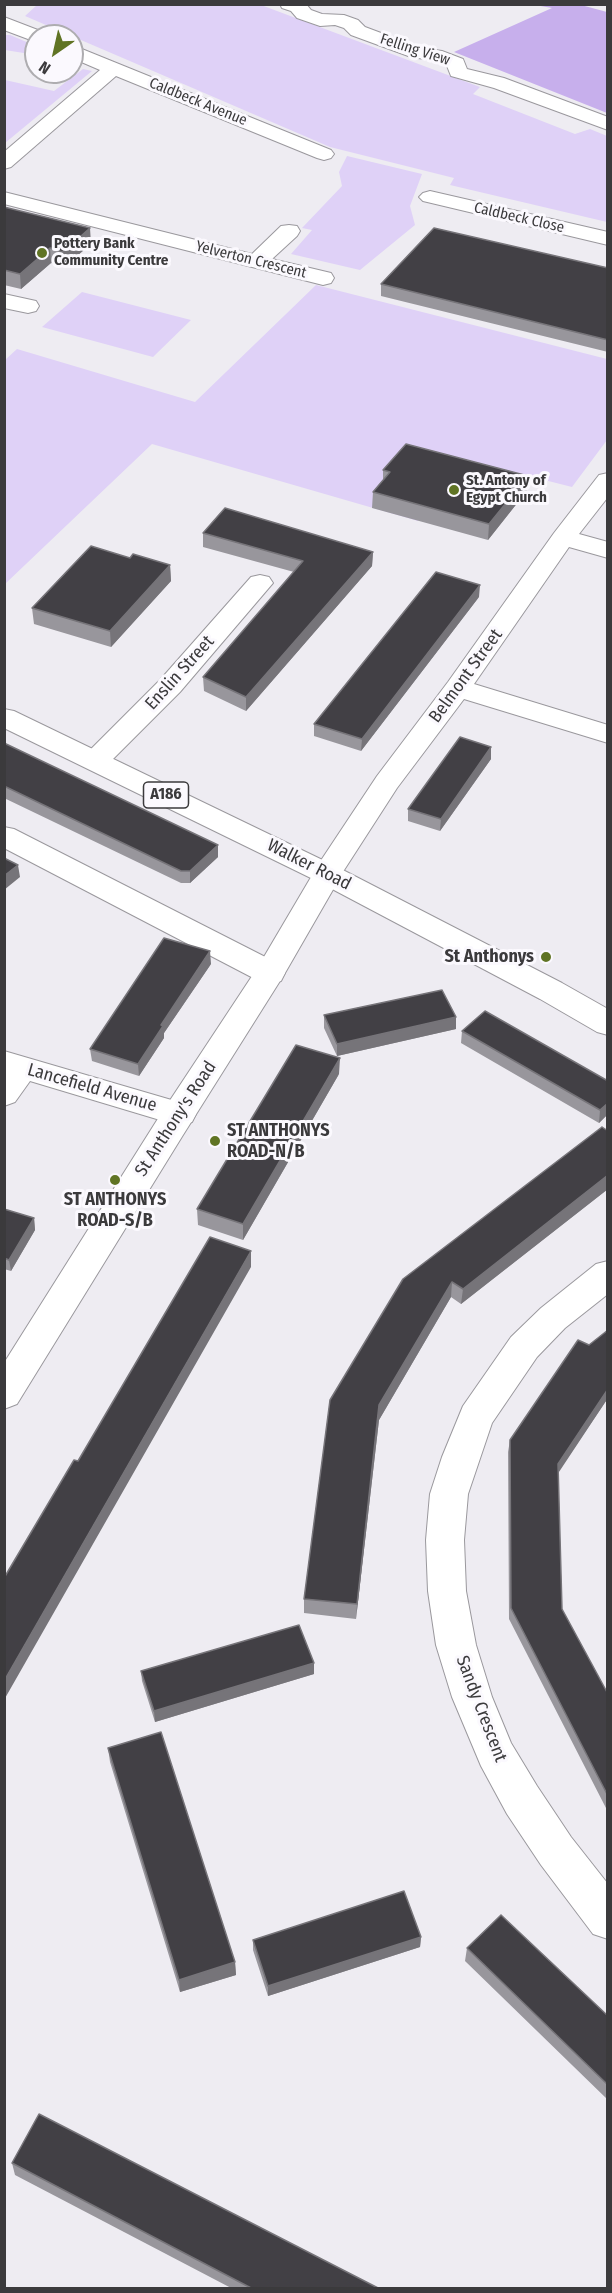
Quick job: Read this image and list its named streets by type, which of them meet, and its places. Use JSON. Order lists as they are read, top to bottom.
{
  "streets": {
    "street": [
      "Felling View",
      "Caldbeck Avenue",
      "Caldbeck Close",
      "Yelverton Crescent",
      "Enslin Street",
      "Belmont Street",
      "A186",
      "Walker Road",
      "Lancefield Avenue",
      "St Anthony's Road",
      "Sandy Crescent"
    ]
  },
  "crossings": [
    ["Enslin Street", "Walker Road"],
    ["Belmont Street", "Walker Road"],
    ["Belmont Street", "St Anthony's Road"],
    ["Walker Road", "St Anthony's Road"],
    ["Lancefield Avenue", "St Anthony's Road"]
  ],
  "places": [
    "Pottery Bank Community Centre",
    "St. Antony of Egypt Church",
    "St Anthonys",
    "ST ANTHONYS ROAD-N/B",
    "ST ANTHONYS ROAD-S/B"
  ],
  "north": "bottom left"
}
